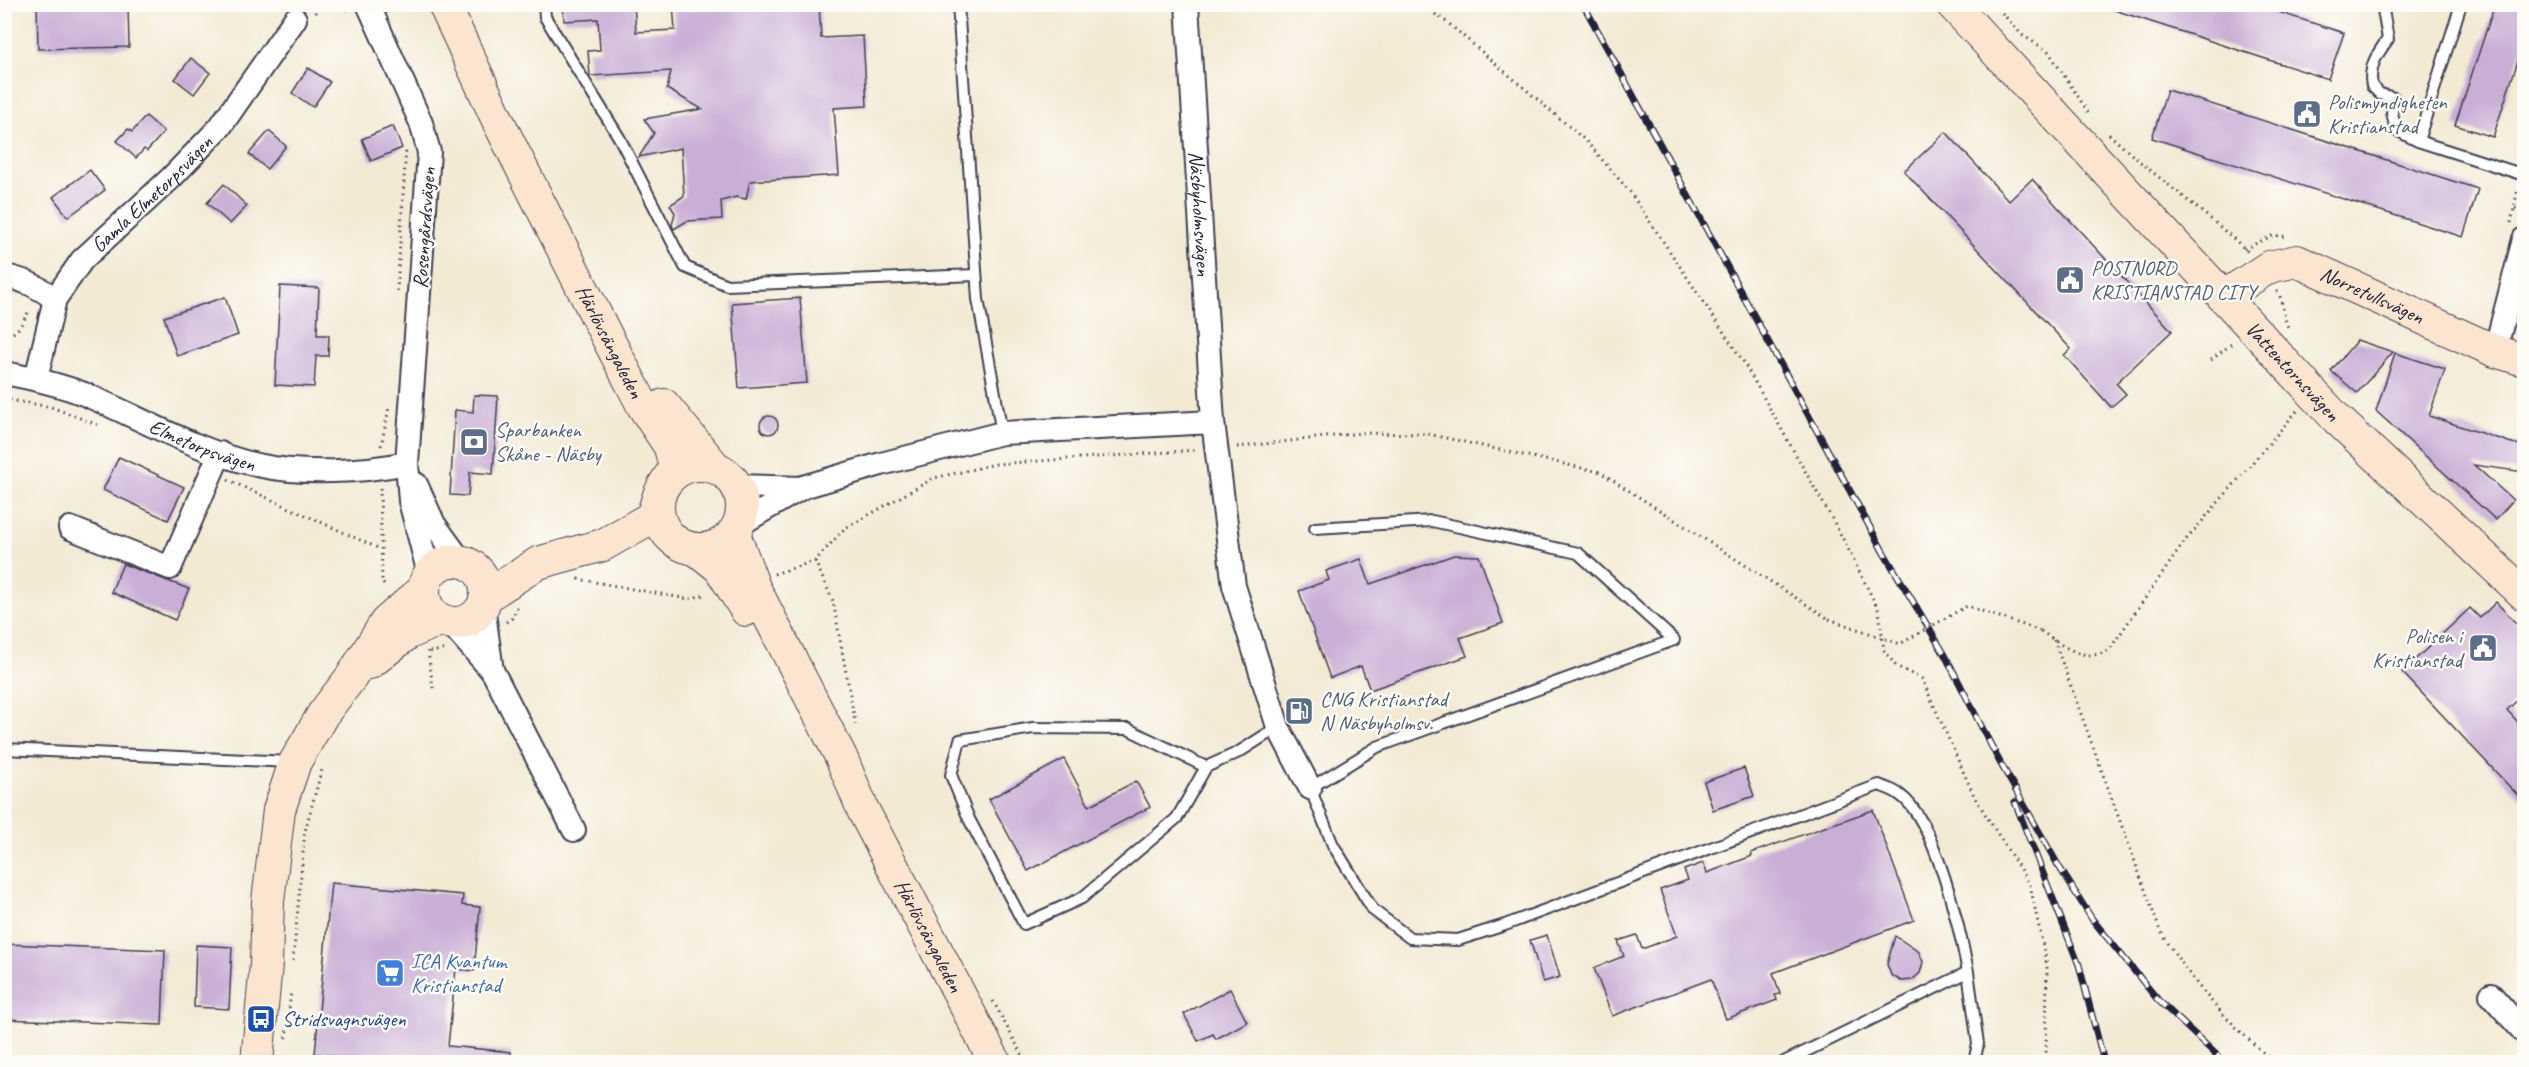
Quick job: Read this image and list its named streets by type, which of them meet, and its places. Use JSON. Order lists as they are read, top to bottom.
{
  "streets": {
    "street": [
      "Gamla Elmetorpsvägen",
      "Näsbyholmsvägen",
      "Rosengårdsvägen",
      "Norretullsvägen",
      "Härlövsängaleden",
      "Vattentornsvägen",
      "Elmetorpsvägen"
    ]
  },
  "crossings": [
    ["Gamla Elmetorpsvägen", "Elmetorpsvägen"],
    ["Rosengårdsvägen", "Elmetorpsvägen"],
    ["Norretullsvägen", "Vattentornsvägen"]
  ],
  "places": {
    "public building": ["Polismyndigheten Kristianstad", "POSTNORD KRISTIANSTAD CITY", "Polisen i Kristianstad"],
    "bank": ["Sparbanken Skåne - Näsby"],
    "fuel station": ["CNG Kristianstad N Näsbyholmsv."],
    "supermarket": ["ICA Kvantum Kristianstad"],
    "bus stop": ["Stridsvagnsvägen"]
  }
}
